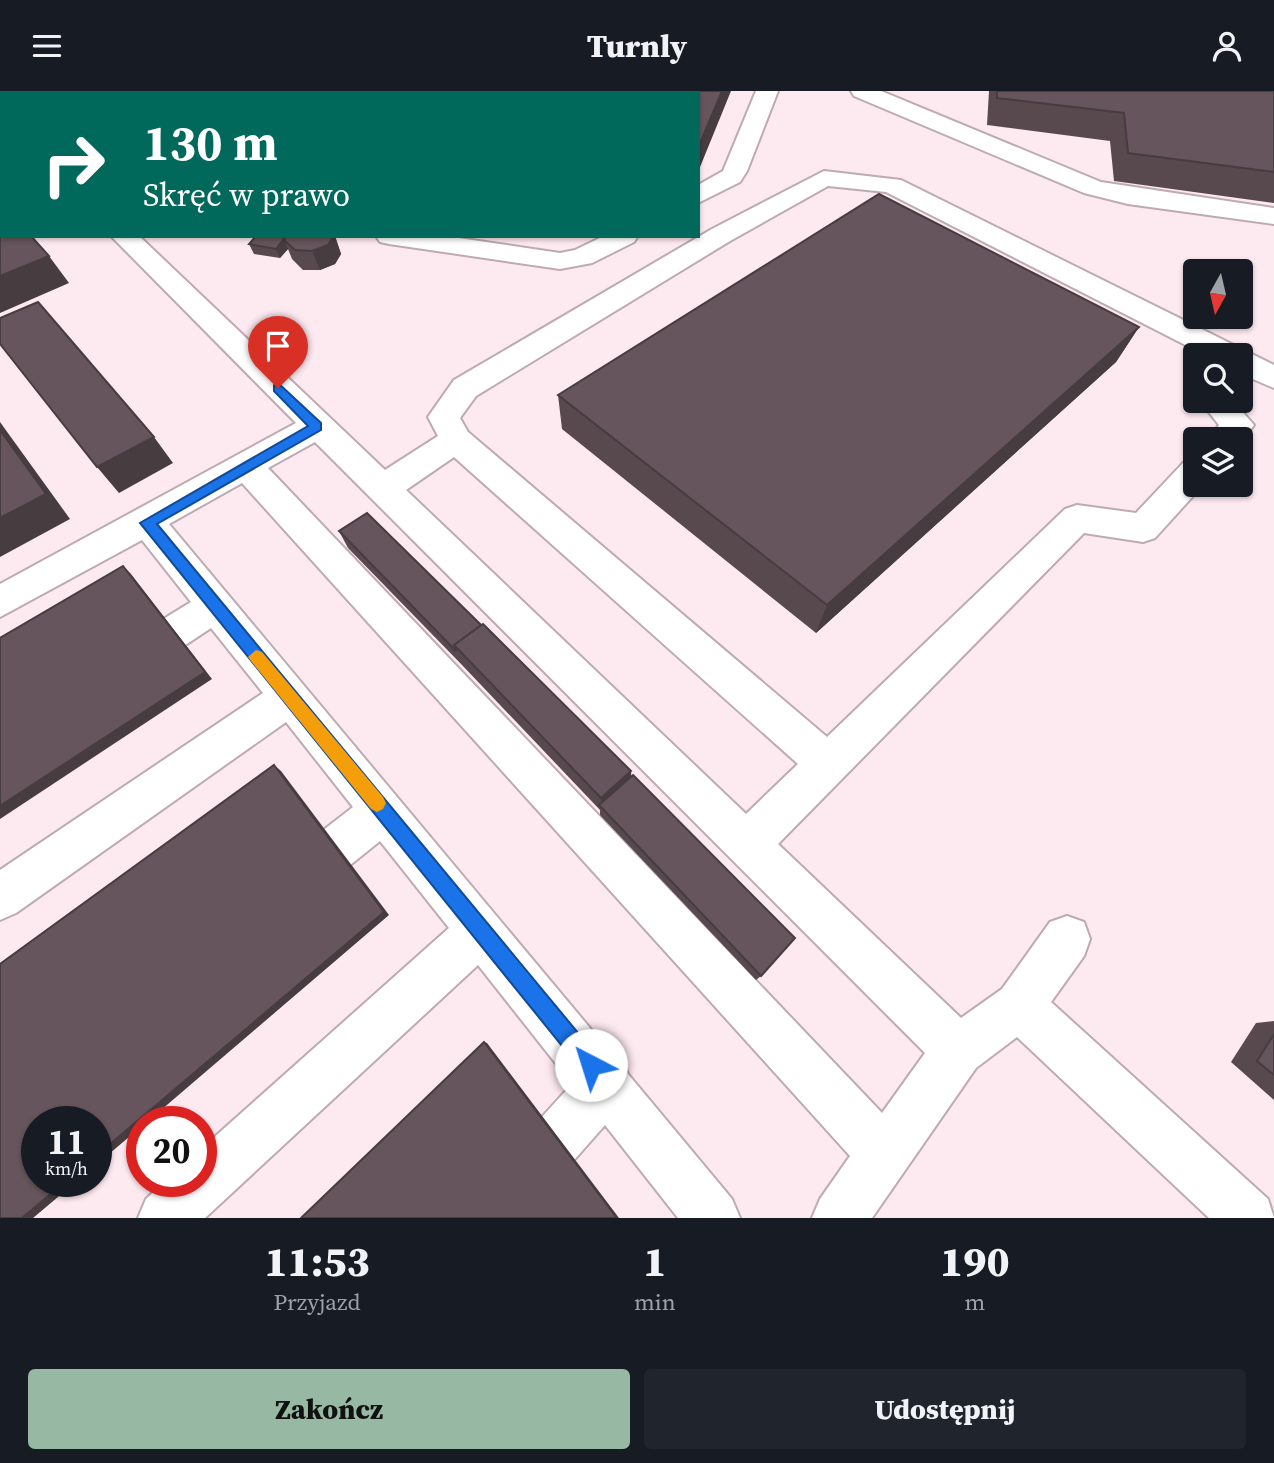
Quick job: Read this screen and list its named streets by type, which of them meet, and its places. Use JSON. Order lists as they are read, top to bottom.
{
  "north": "bottom",
  "page": {
    "header": "Turnly",
    "turn": ["130 m", "Skręć w prawo"],
    "speed": "11 km/h",
    "limit": "20",
    "eta": [
      "11:53",
      "Przyjazd",
      "1",
      "min",
      "190",
      "m"
    ],
    "buttons": ["Zakończ", "Udostępnij"]
  }
}
